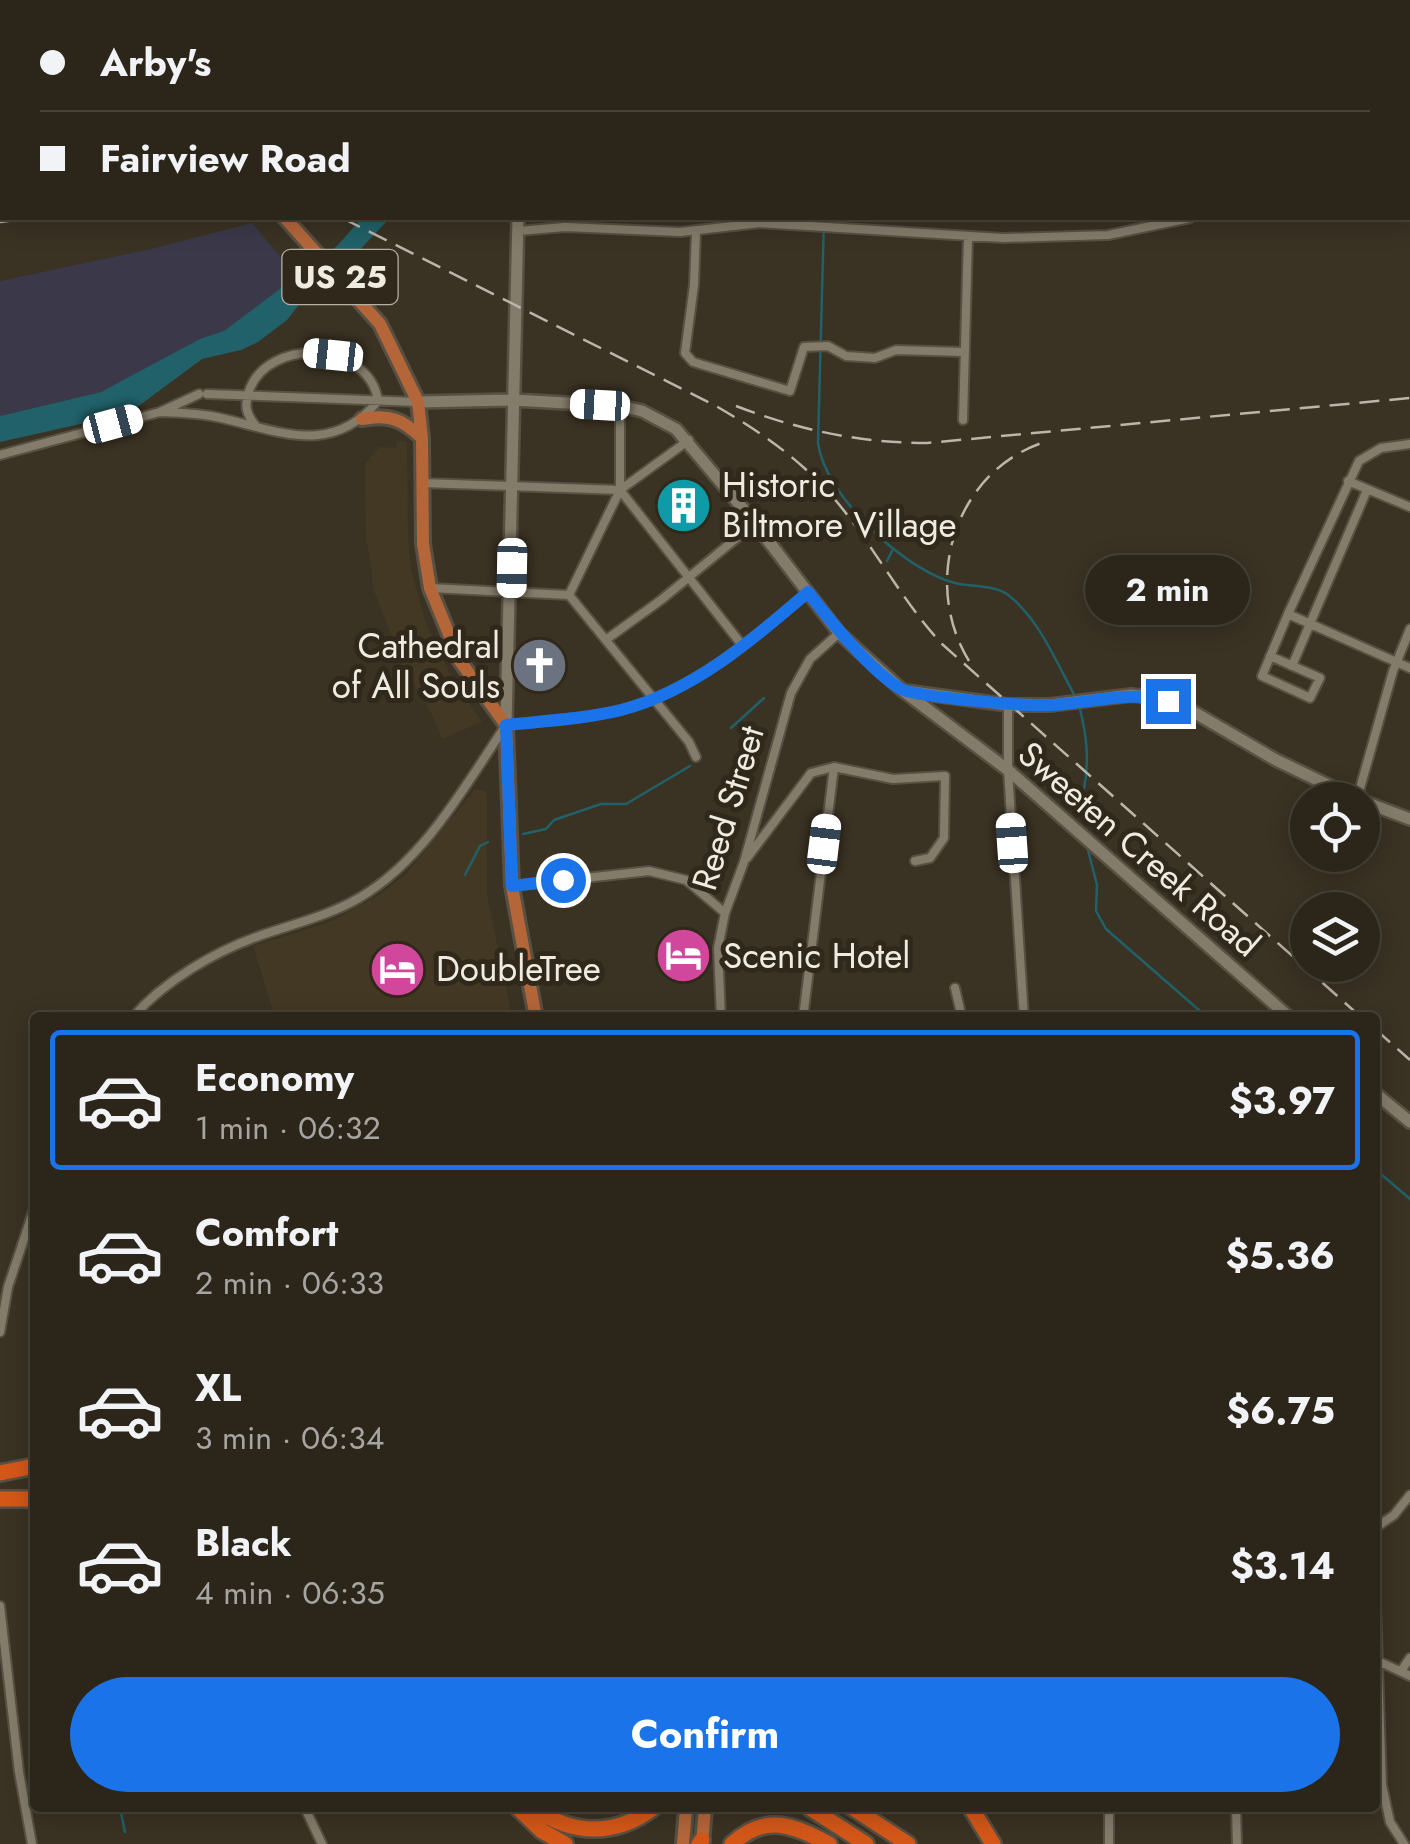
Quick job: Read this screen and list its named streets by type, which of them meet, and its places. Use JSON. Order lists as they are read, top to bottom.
{
  "streets": {
    "main road": ["US 25", "Sweeten Creek Road"],
    "street": ["Reed Street"]
  },
  "crossings": [
    ["Reed Street", "Sweeten Creek Road"]
  ],
  "places": {
    "building": ["Historic Biltmore Village"],
    "church": ["Cathedral of All Souls"],
    "hotel": ["Scenic Hotel", "DoubleTree"]
  },
  "page": {
    "banner": ["Arby's", "Fairview Road"],
    "bubble": "2 min",
    "list": [
      {
        "name": "Economy",
        "note": "1 min · 06:32",
        "value": "$3.97"
      },
      {
        "name": "Comfort",
        "note": "2 min · 06:33",
        "value": "$5.36"
      },
      {
        "name": "XL",
        "note": "3 min · 06:34",
        "value": "$6.75"
      },
      {
        "name": "Black",
        "note": "4 min · 06:35",
        "value": "$3.14"
      }
    ],
    "buttons": "Confirm"
  }
}
